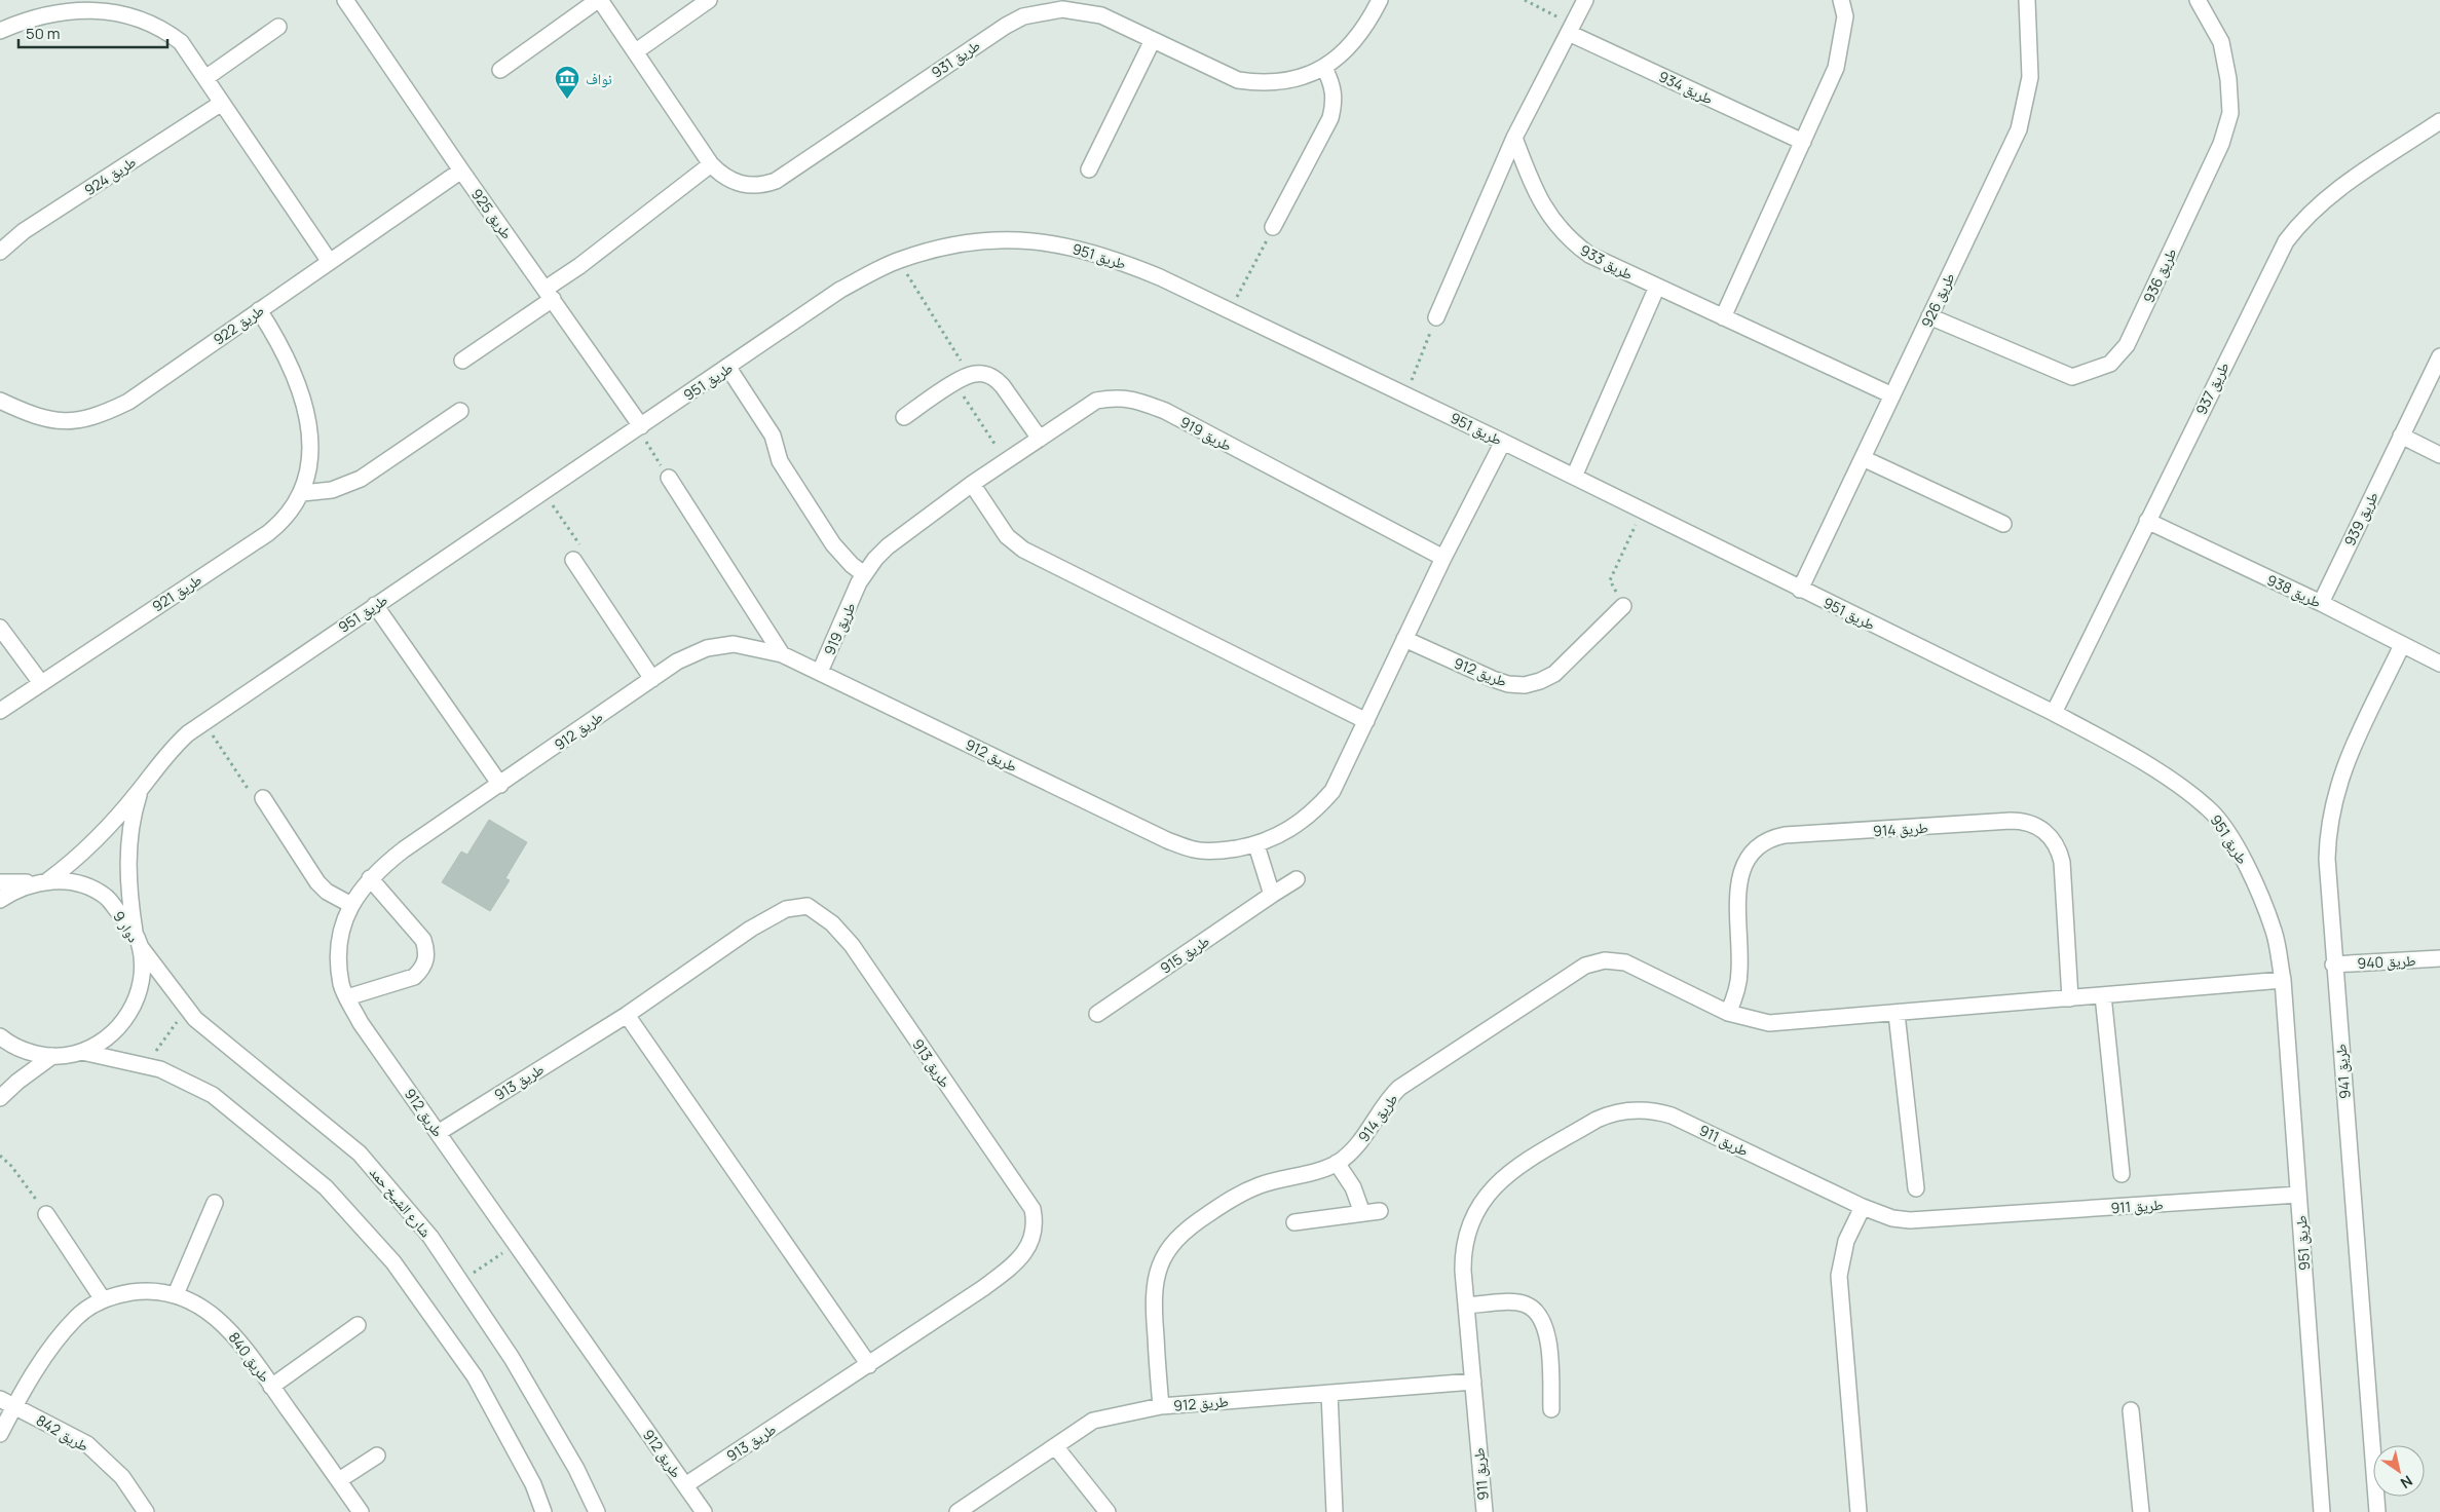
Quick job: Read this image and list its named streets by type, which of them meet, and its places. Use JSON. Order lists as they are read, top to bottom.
{
  "streets": {
    "street": [
      "طريق 931",
      "طريق 934",
      "طريق 924",
      "طريق 925",
      "طريق 951",
      "طريق 933",
      "طريق 936",
      "طريق 926",
      "طريق 922",
      "طريق 937",
      "طريق 919",
      "طريق 939",
      "طريق 938",
      "طريق 921",
      "طريق 912",
      "طريق 914",
      "دوار 9",
      "طريق 915",
      "طريق 940",
      "طريق 913",
      "طريق 941",
      "طريق 911",
      "شارع الشيخ حمد",
      "طريق 840",
      "طريق 842"
    ]
  },
  "crossings": [
    ["طريق 925", "طريق 951"],
    ["طريق 925", "طريق 922"],
    ["طريق 951", "طريق 926"],
    ["طريق 951", "طريق 937"],
    ["طريق 951", "طريق 912"],
    ["طريق 951", "طريق 914"],
    ["طريق 951", "دوار 9"],
    ["طريق 951", "طريق 911"],
    ["طريق 951", "شارع الشيخ حمد"],
    ["طريق 933", "طريق 926"],
    ["طريق 936", "طريق 926"],
    ["طريق 922", "طريق 921"],
    ["طريق 937", "طريق 938"],
    ["طريق 919", "طريق 912"],
    ["طريق 939", "طريق 938"],
    ["طريق 938", "طريق 941"],
    ["طريق 912", "طريق 914"],
    ["طريق 912", "طريق 913"],
    ["طريق 912", "طريق 911"],
    ["دوار 9", "شارع الشيخ حمد"],
    ["طريق 940", "طريق 941"],
    ["طريق 840", "طريق 842"]
  ],
  "places": {
    "museum": ["نواف"]
  },
  "scale_bar": "50 m",
  "north": "bottom right"
}
